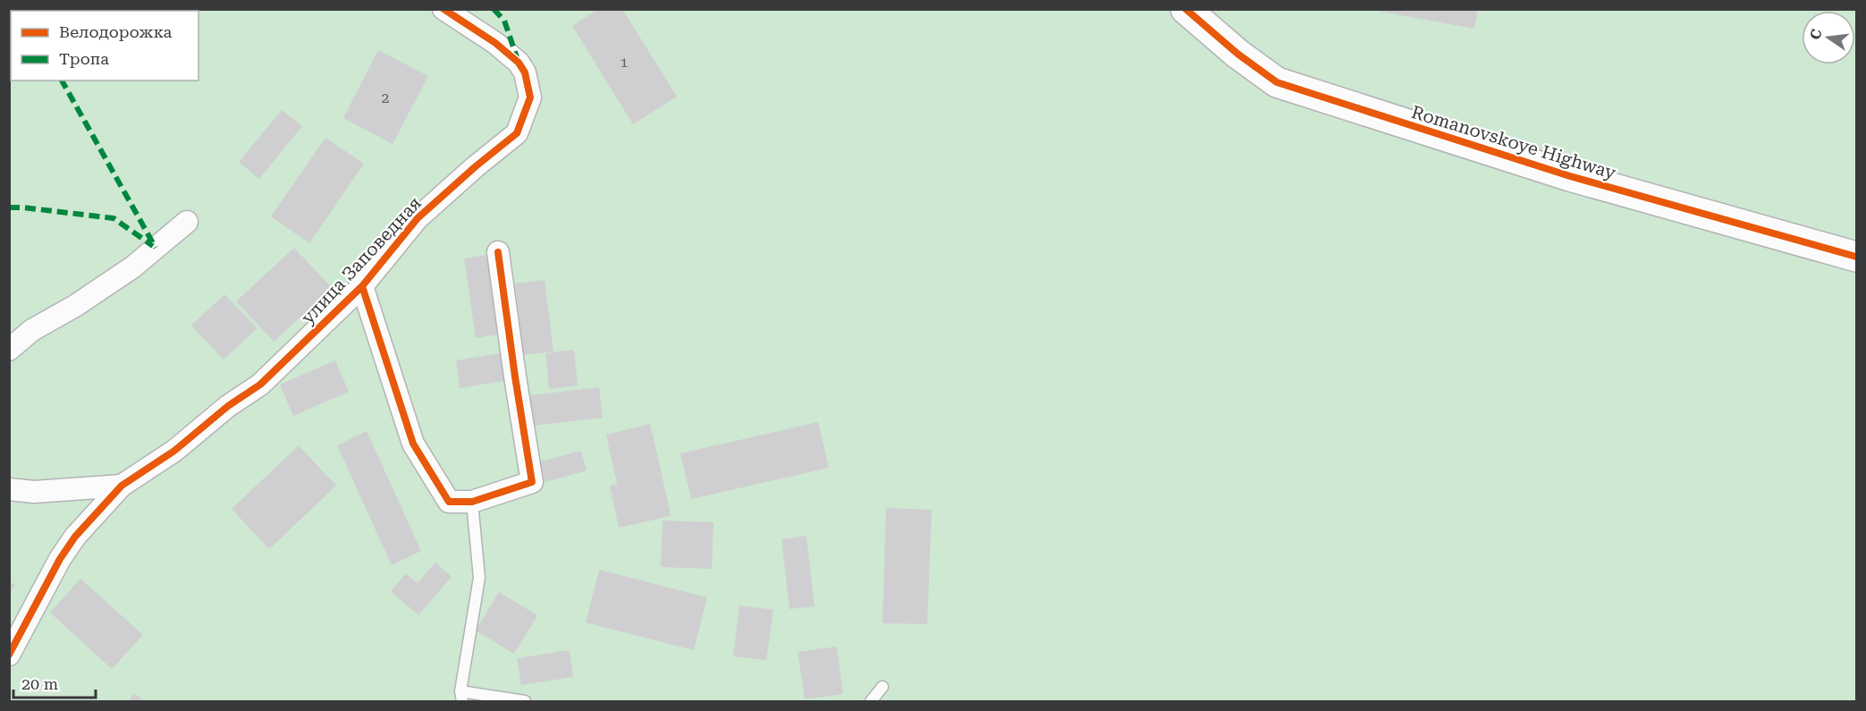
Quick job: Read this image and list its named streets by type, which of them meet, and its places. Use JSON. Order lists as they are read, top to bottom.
{
  "streets": {
    "street": ["Romanovskoye Highway", "улица Заповедная"]
  },
  "house_numbers": ["1", "2"],
  "legend": ["Велодорожка", "Тропа"],
  "scale_bar": "20 m",
  "north": "left"
}
